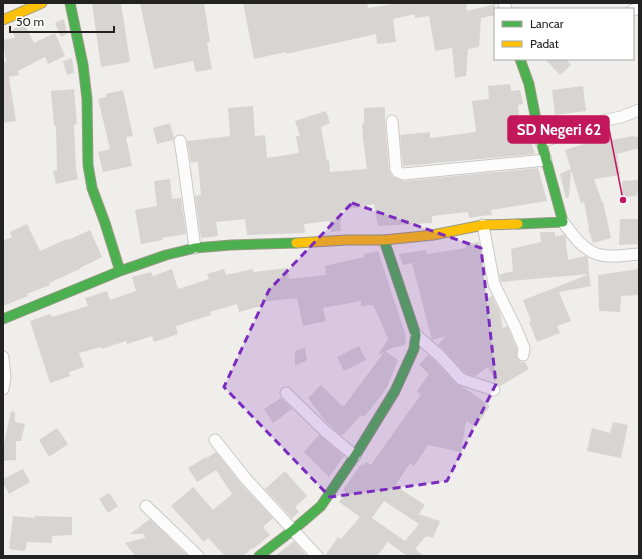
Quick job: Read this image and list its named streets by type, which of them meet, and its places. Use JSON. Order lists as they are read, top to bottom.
{
  "places": ["SD Negeri 62"],
  "legend": ["Lancar", "Padat"],
  "scale_bar": "50 m"
}
